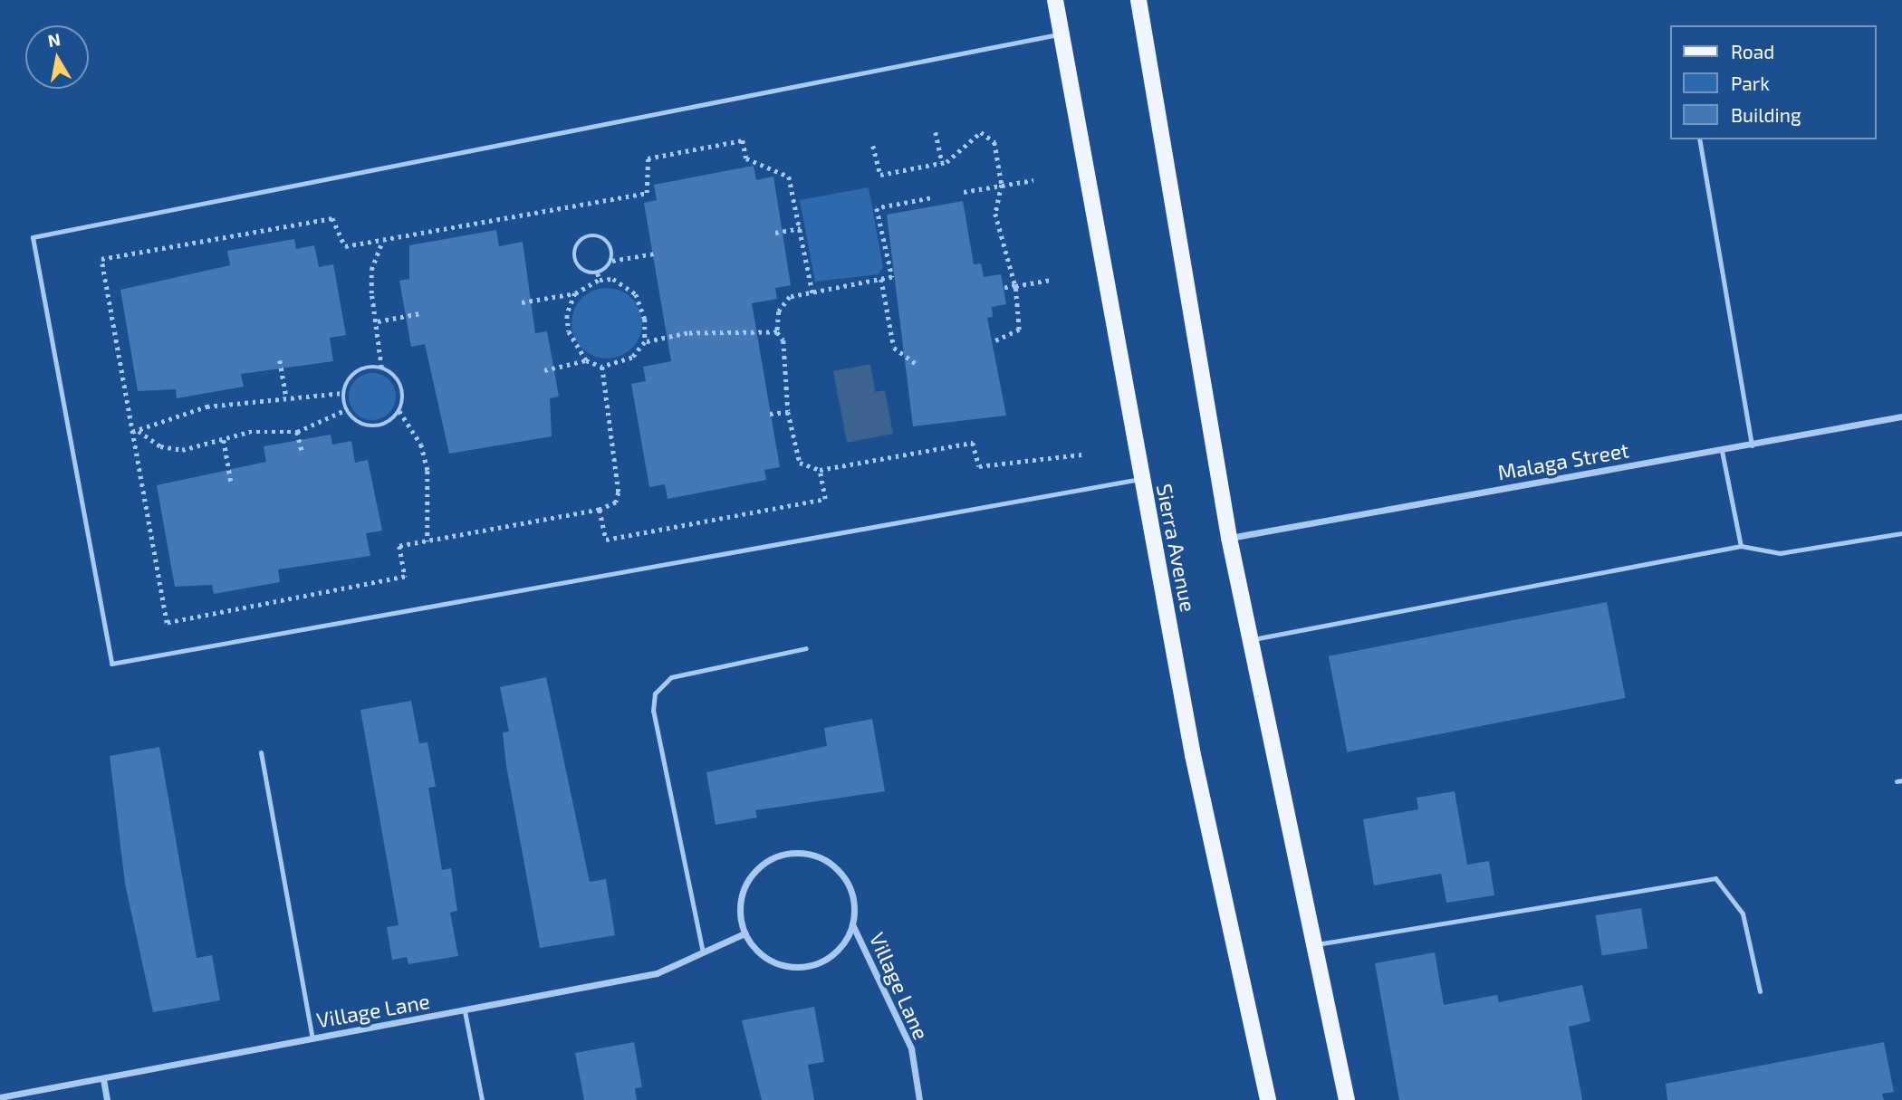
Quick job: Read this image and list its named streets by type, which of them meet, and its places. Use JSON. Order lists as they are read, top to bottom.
{
  "streets": {
    "main road": ["Sierra Avenue"],
    "street": ["Malaga Street", "Village Lane"]
  },
  "legend": ["Road", "Park", "Building"],
  "north": "top"
}
